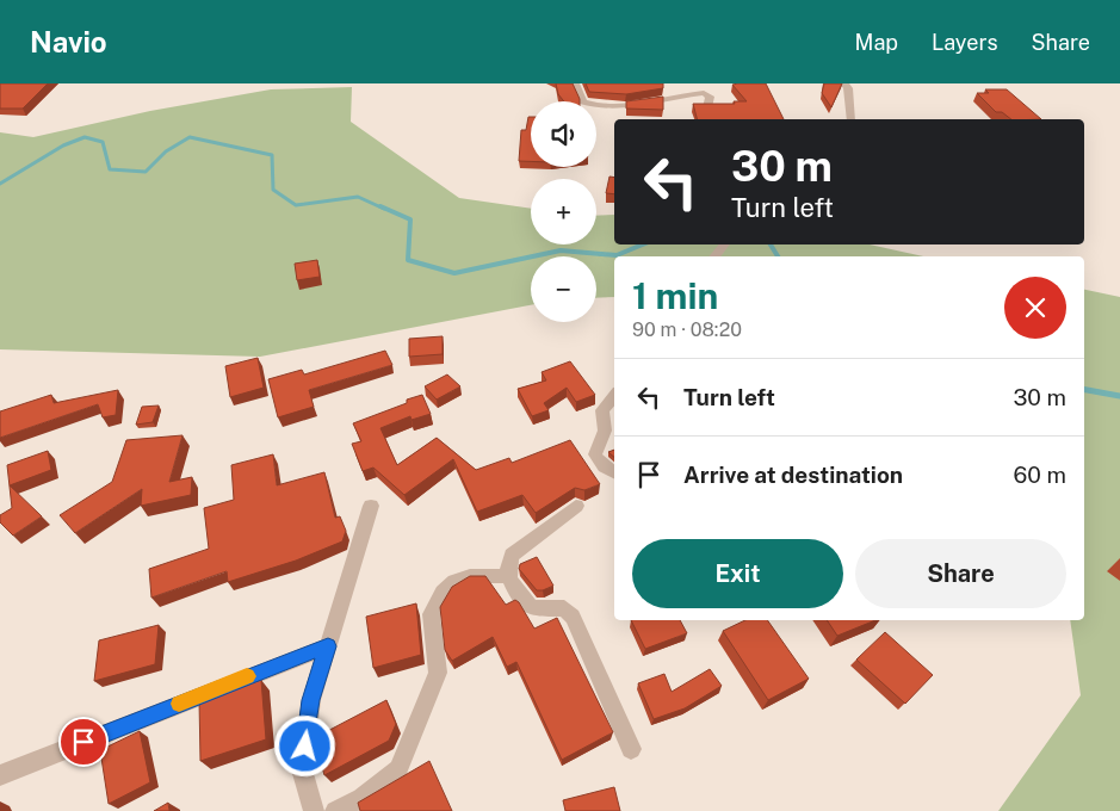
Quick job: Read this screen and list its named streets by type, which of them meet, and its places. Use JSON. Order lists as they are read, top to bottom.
{
  "page": {
    "header": "Navio",
    "nav": ["Map", "Layers", "Share"],
    "map_buttons": ["+", "−"],
    "turn": ["30 m", "Turn left"],
    "heading": ["1 min", "90 m · 08:20"],
    "list": [
      {
        "name": "Turn left",
        "value": "30 m"
      },
      {
        "name": "Arrive at destination",
        "value": "60 m"
      }
    ],
    "buttons": ["Exit", "Share"]
  }
}
